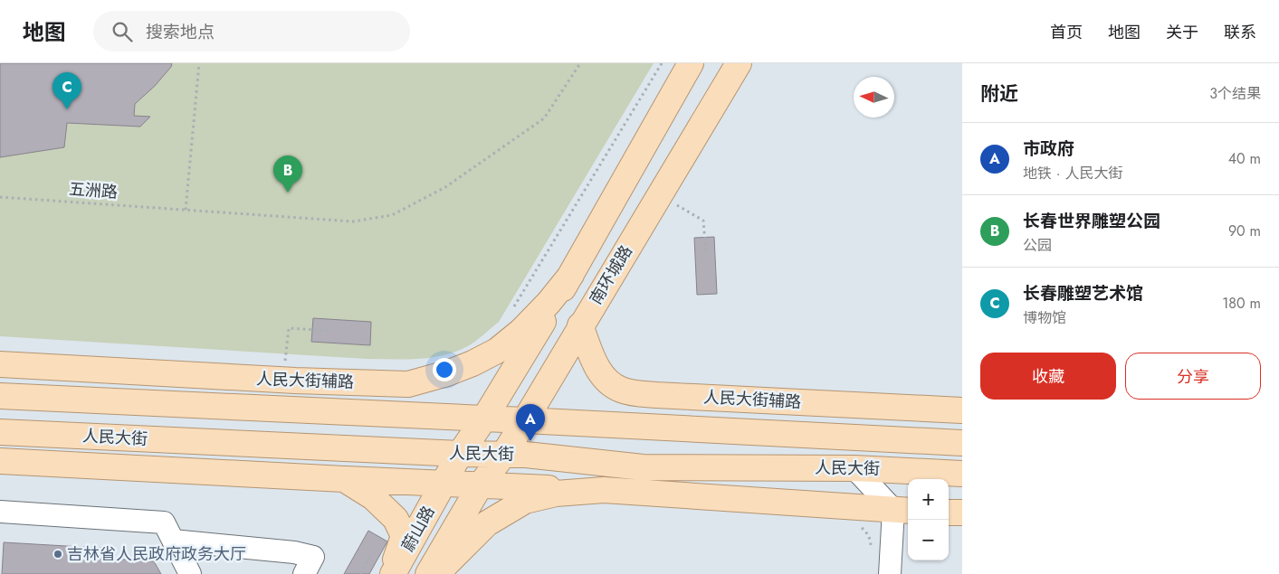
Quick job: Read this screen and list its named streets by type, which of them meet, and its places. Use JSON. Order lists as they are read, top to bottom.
{
  "streets": {
    "main road": [
      "南环城路",
      "人民大街辅路",
      "人民大街",
      "蔚山路"
    ],
    "path": ["五洲路"]
  },
  "crossings": [
    ["南环城路", "人民大街辅路"],
    ["南环城路", "人民大街"],
    ["南环城路", "蔚山路"]
  ],
  "places": ["吉林省人民政府政务大厅"],
  "north": "left",
  "page": {
    "header": "地图",
    "search": "搜索地点",
    "nav": [
      "首页",
      "地图",
      "关于",
      "联系"
    ],
    "heading": ["附近", "3个结果"],
    "pins": ["C", "B", "A"],
    "list": [
      {
        "mark": "A",
        "name": "市政府",
        "note": "地铁 · 人民大街",
        "value": "40 m"
      },
      {
        "mark": "B",
        "name": "长春世界雕塑公园",
        "note": "公园",
        "value": "90 m"
      },
      {
        "mark": "C",
        "name": "长春雕塑艺术馆",
        "note": "博物馆",
        "value": "180 m"
      }
    ],
    "buttons": ["收藏", "分享"],
    "map_buttons": ["+", "−"]
  }
}
